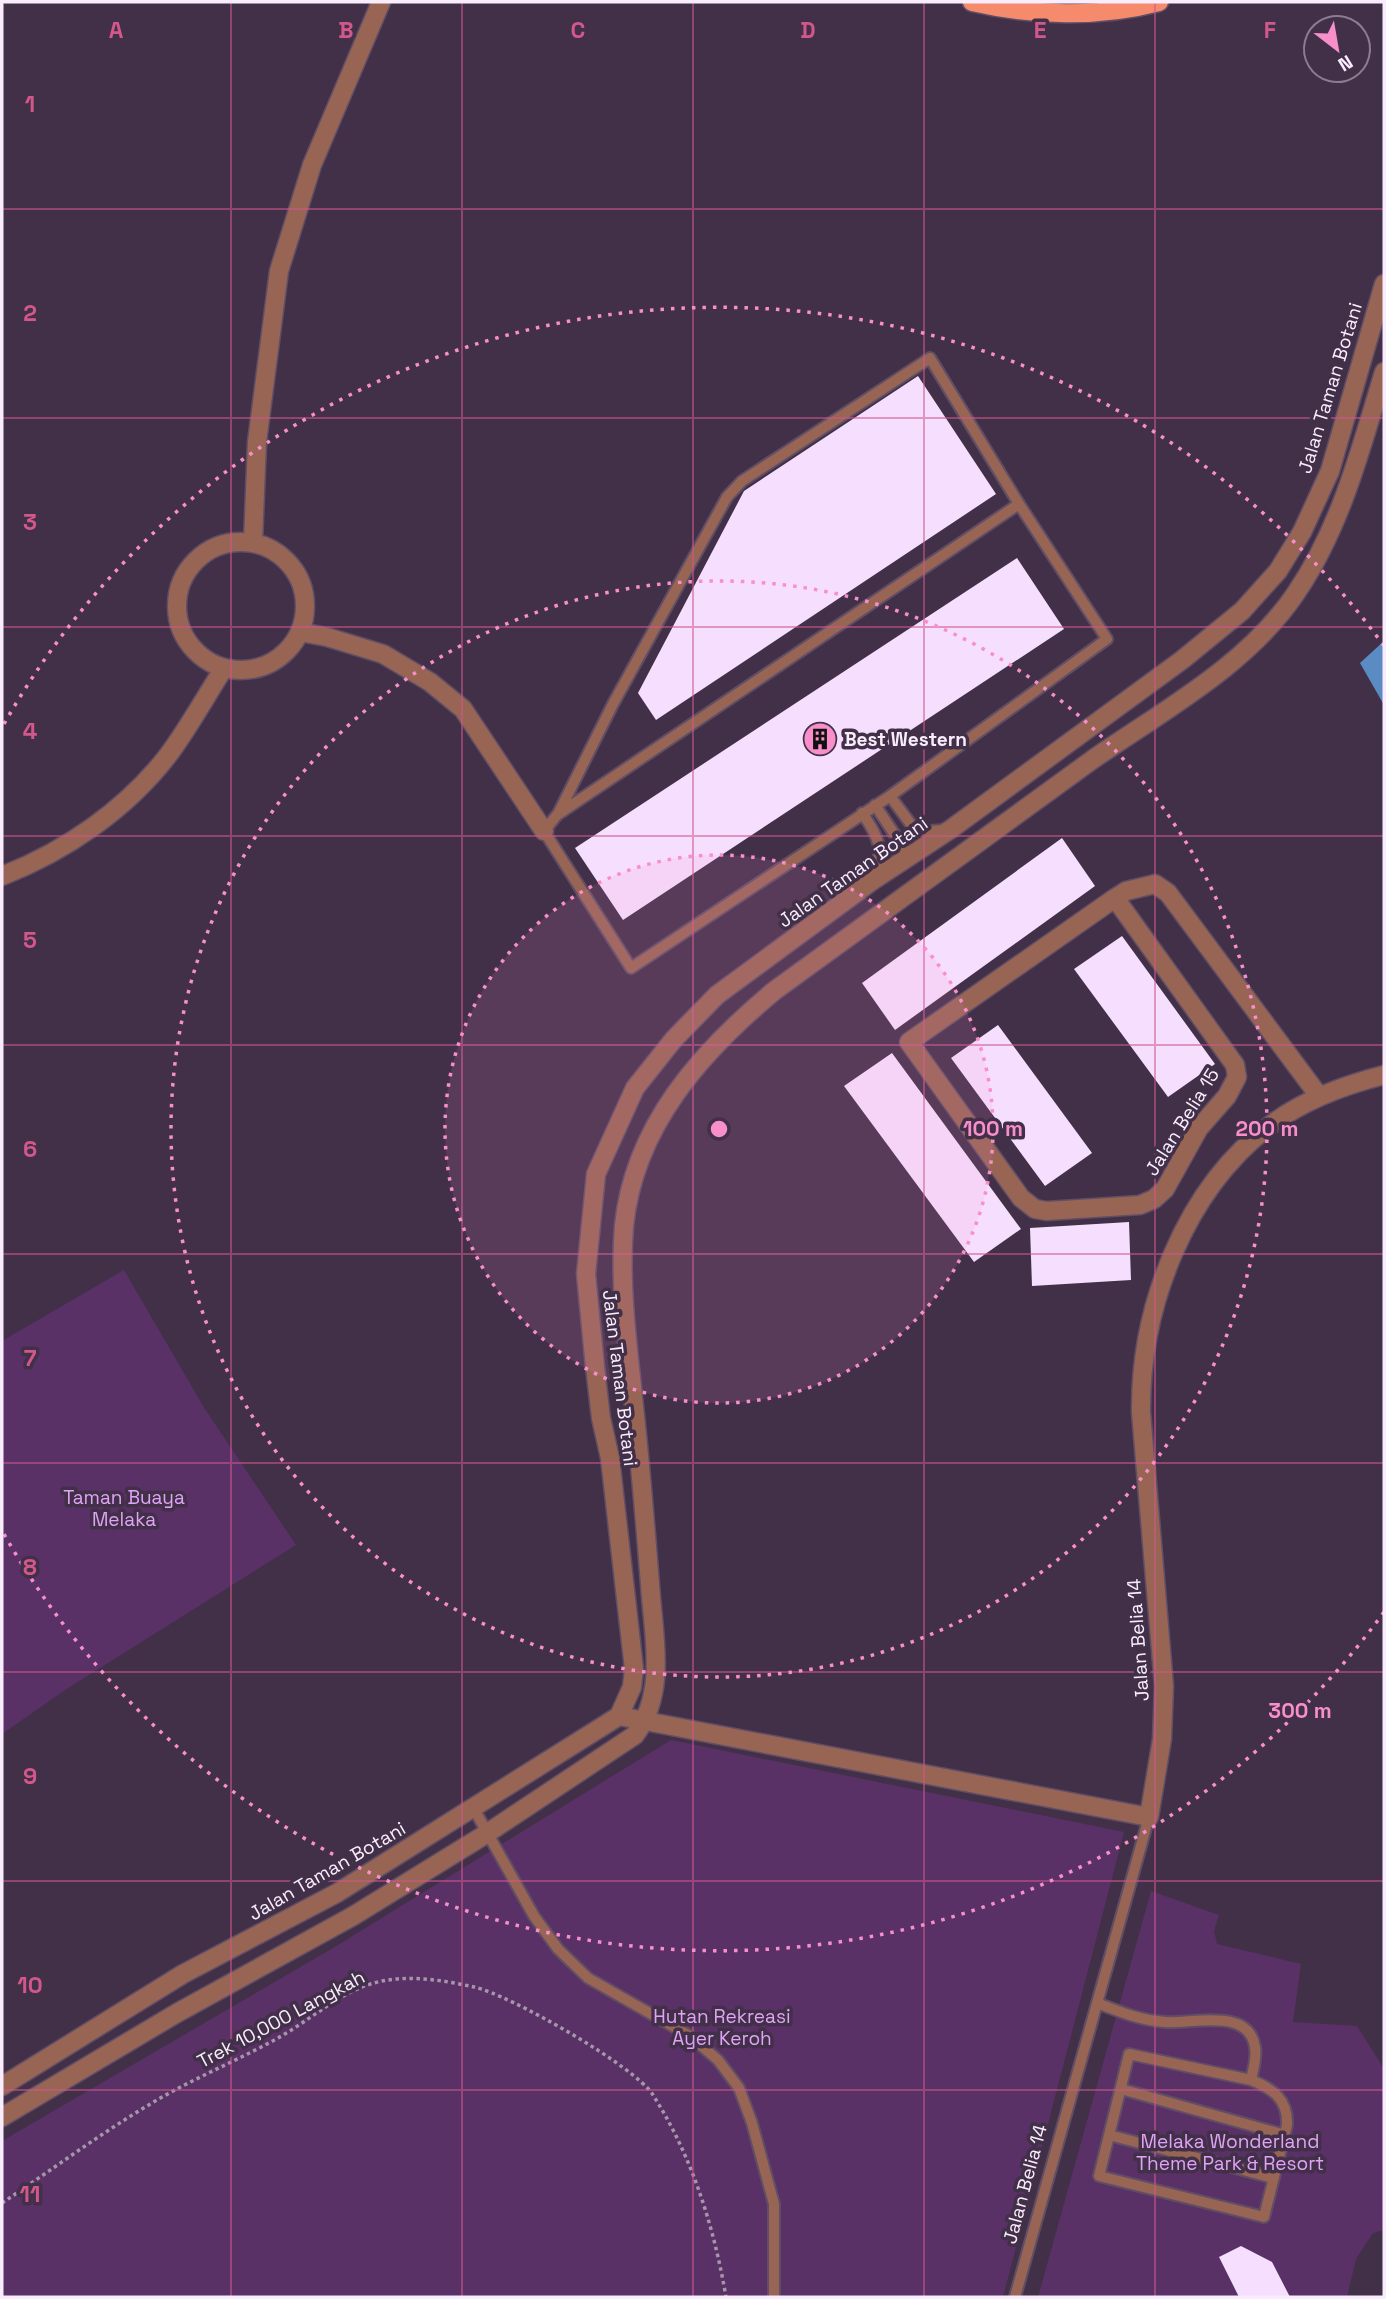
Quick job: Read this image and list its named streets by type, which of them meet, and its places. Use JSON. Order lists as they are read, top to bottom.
{
  "streets": {
    "street": ["Jalan Taman Botani", "Jalan Belia 15", "Jalan Belia 14"],
    "path": ["Trek 10,000 Langkah"]
  },
  "crossings": [
    ["Jalan Belia 15", "Jalan Belia 14"]
  ],
  "parks": ["Taman Buaya Melaka", "Hutan Rekreasi Ayer Keroh", "Melaka Wonderland Theme Park & Resort"],
  "places": {
    "building": ["Best Western"]
  },
  "north": "bottom right",
  "grid": {
    "columns": [
      "A",
      "B",
      "C",
      "D",
      "E",
      "F"
    ],
    "rows": [
      "1",
      "2",
      "3",
      "4",
      "5",
      "6",
      "7",
      "8",
      "9",
      "10",
      "11"
    ]
  },
  "rings": ["100 m", "200 m", "300 m"]
}
